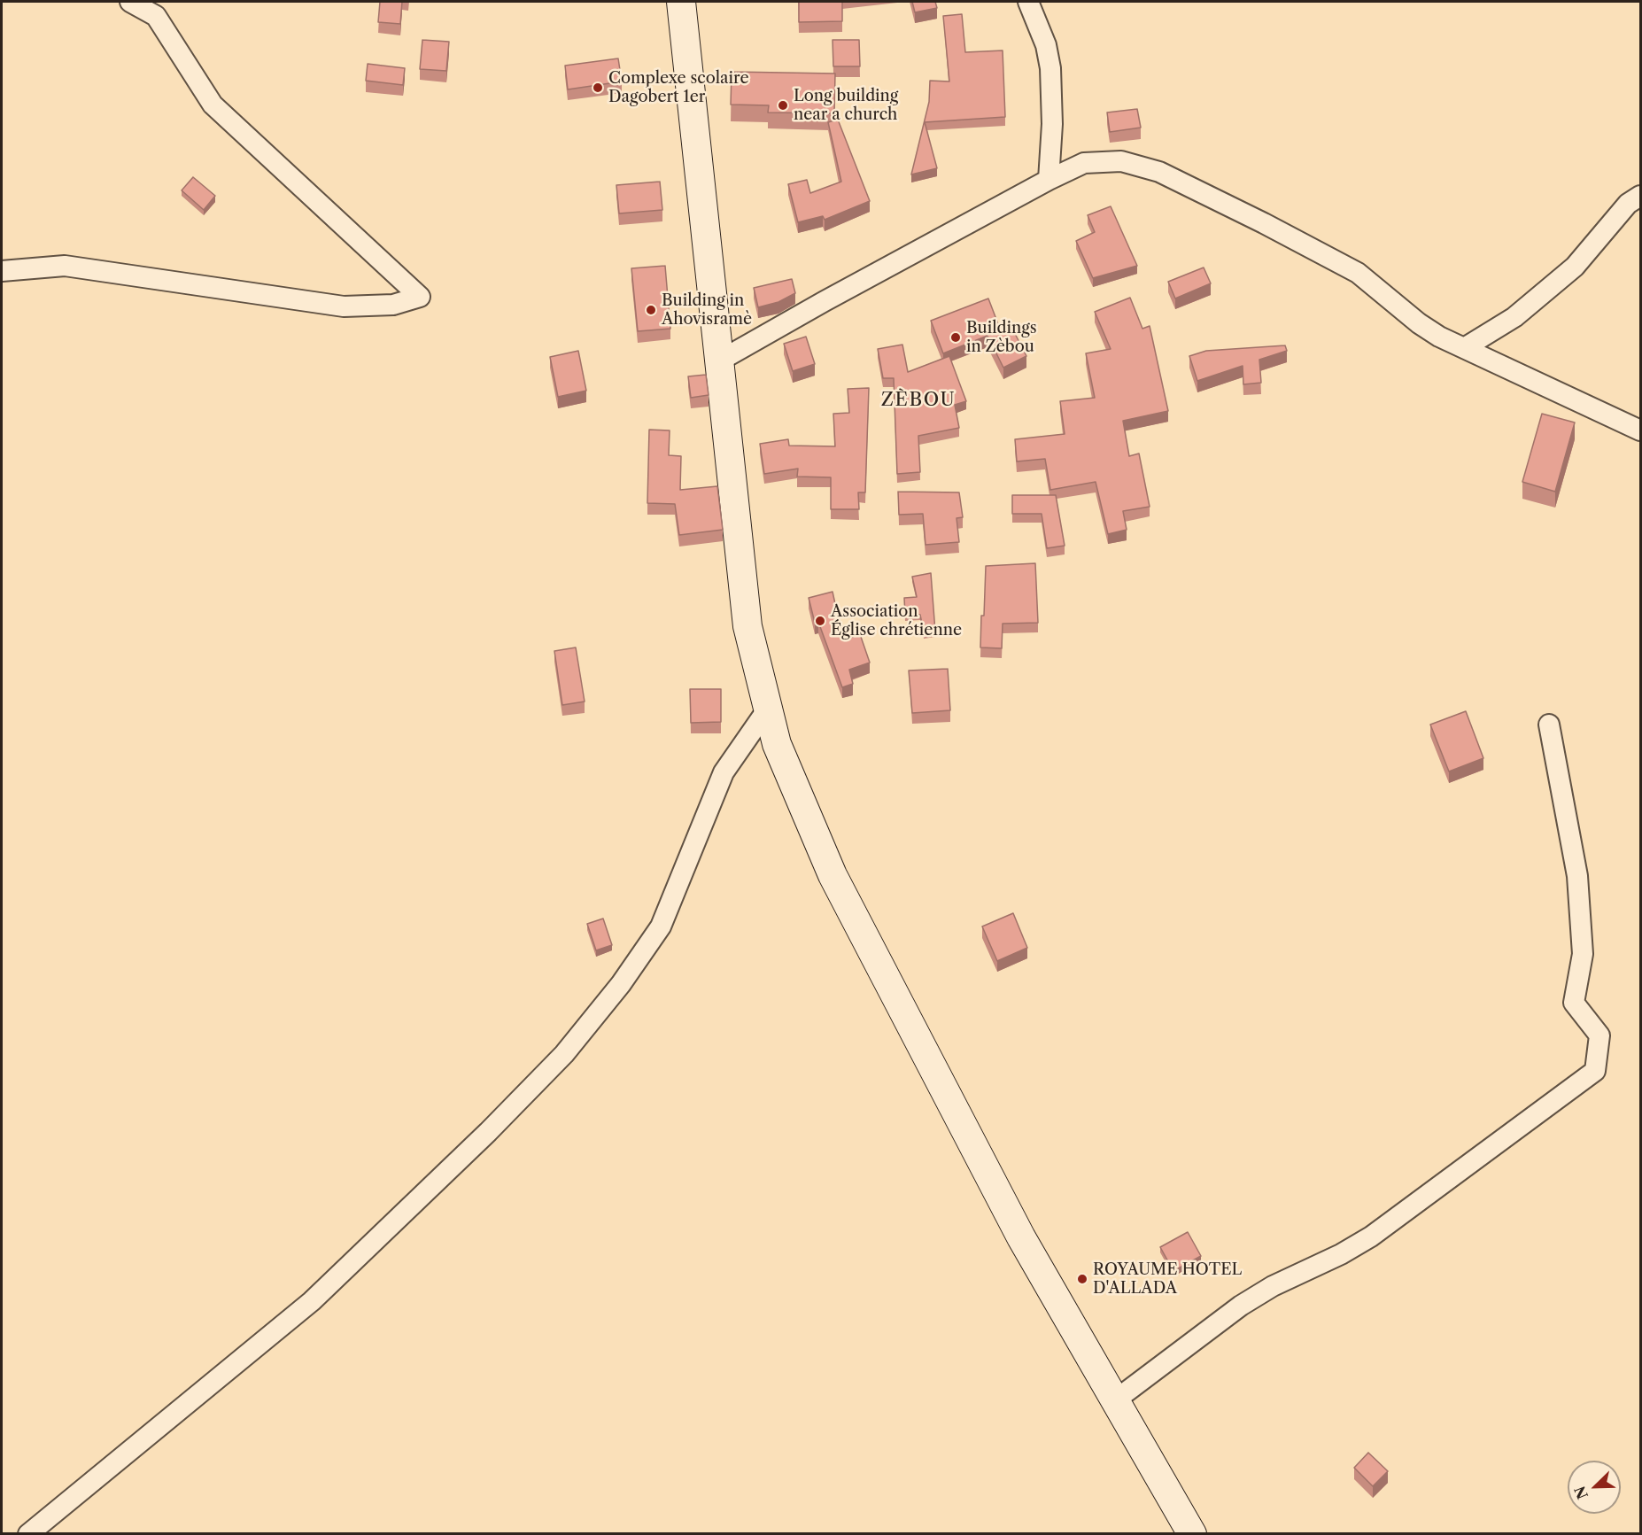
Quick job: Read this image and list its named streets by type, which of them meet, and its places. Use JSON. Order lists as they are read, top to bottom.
{
  "districts": ["ZÈBOU"],
  "places": [
    "Complexe scolaire Dagobert 1er",
    "Long building near a church",
    "Building in Ahovisramè",
    "Buildings in Zèbou",
    "Association Église chrétienne",
    "ROYAUME HOTEL D'ALLADA"
  ],
  "north": "bottom left"
}
